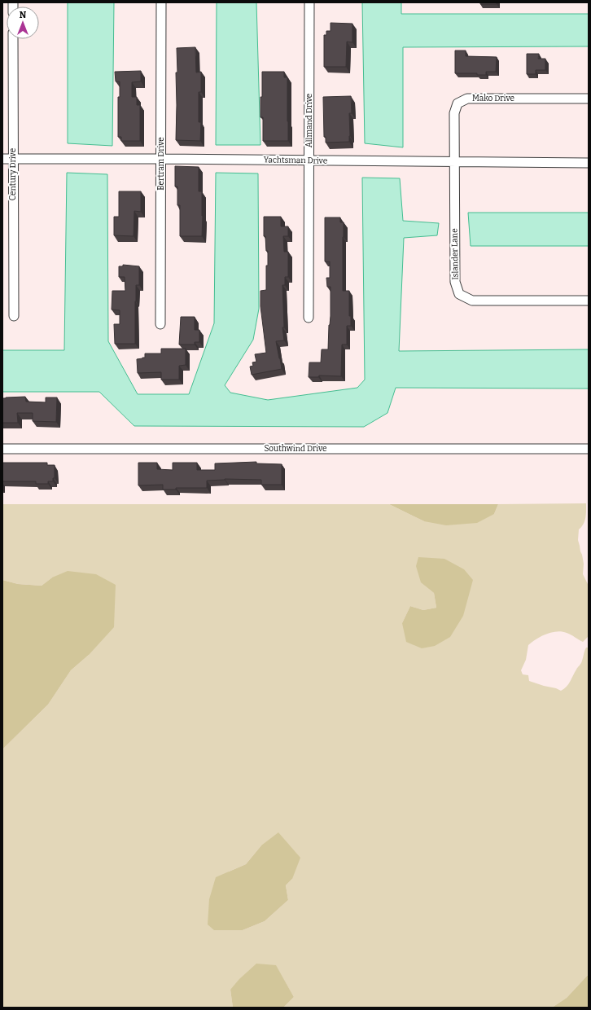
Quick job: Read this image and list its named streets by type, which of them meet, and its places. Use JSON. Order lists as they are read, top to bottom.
{
  "streets": {
    "street": [
      "Mako Drive",
      "Allmand Drive",
      "Yachtsman Drive",
      "Bertram Drive",
      "Century Drive",
      "Islander Lane",
      "Southwind Drive"
    ]
  },
  "crossings": [
    ["Mako Drive", "Yachtsman Drive"],
    ["Mako Drive", "Islander Lane"],
    ["Allmand Drive", "Yachtsman Drive"],
    ["Yachtsman Drive", "Bertram Drive"],
    ["Yachtsman Drive", "Century Drive"],
    ["Yachtsman Drive", "Islander Lane"]
  ],
  "north": "top"
}
